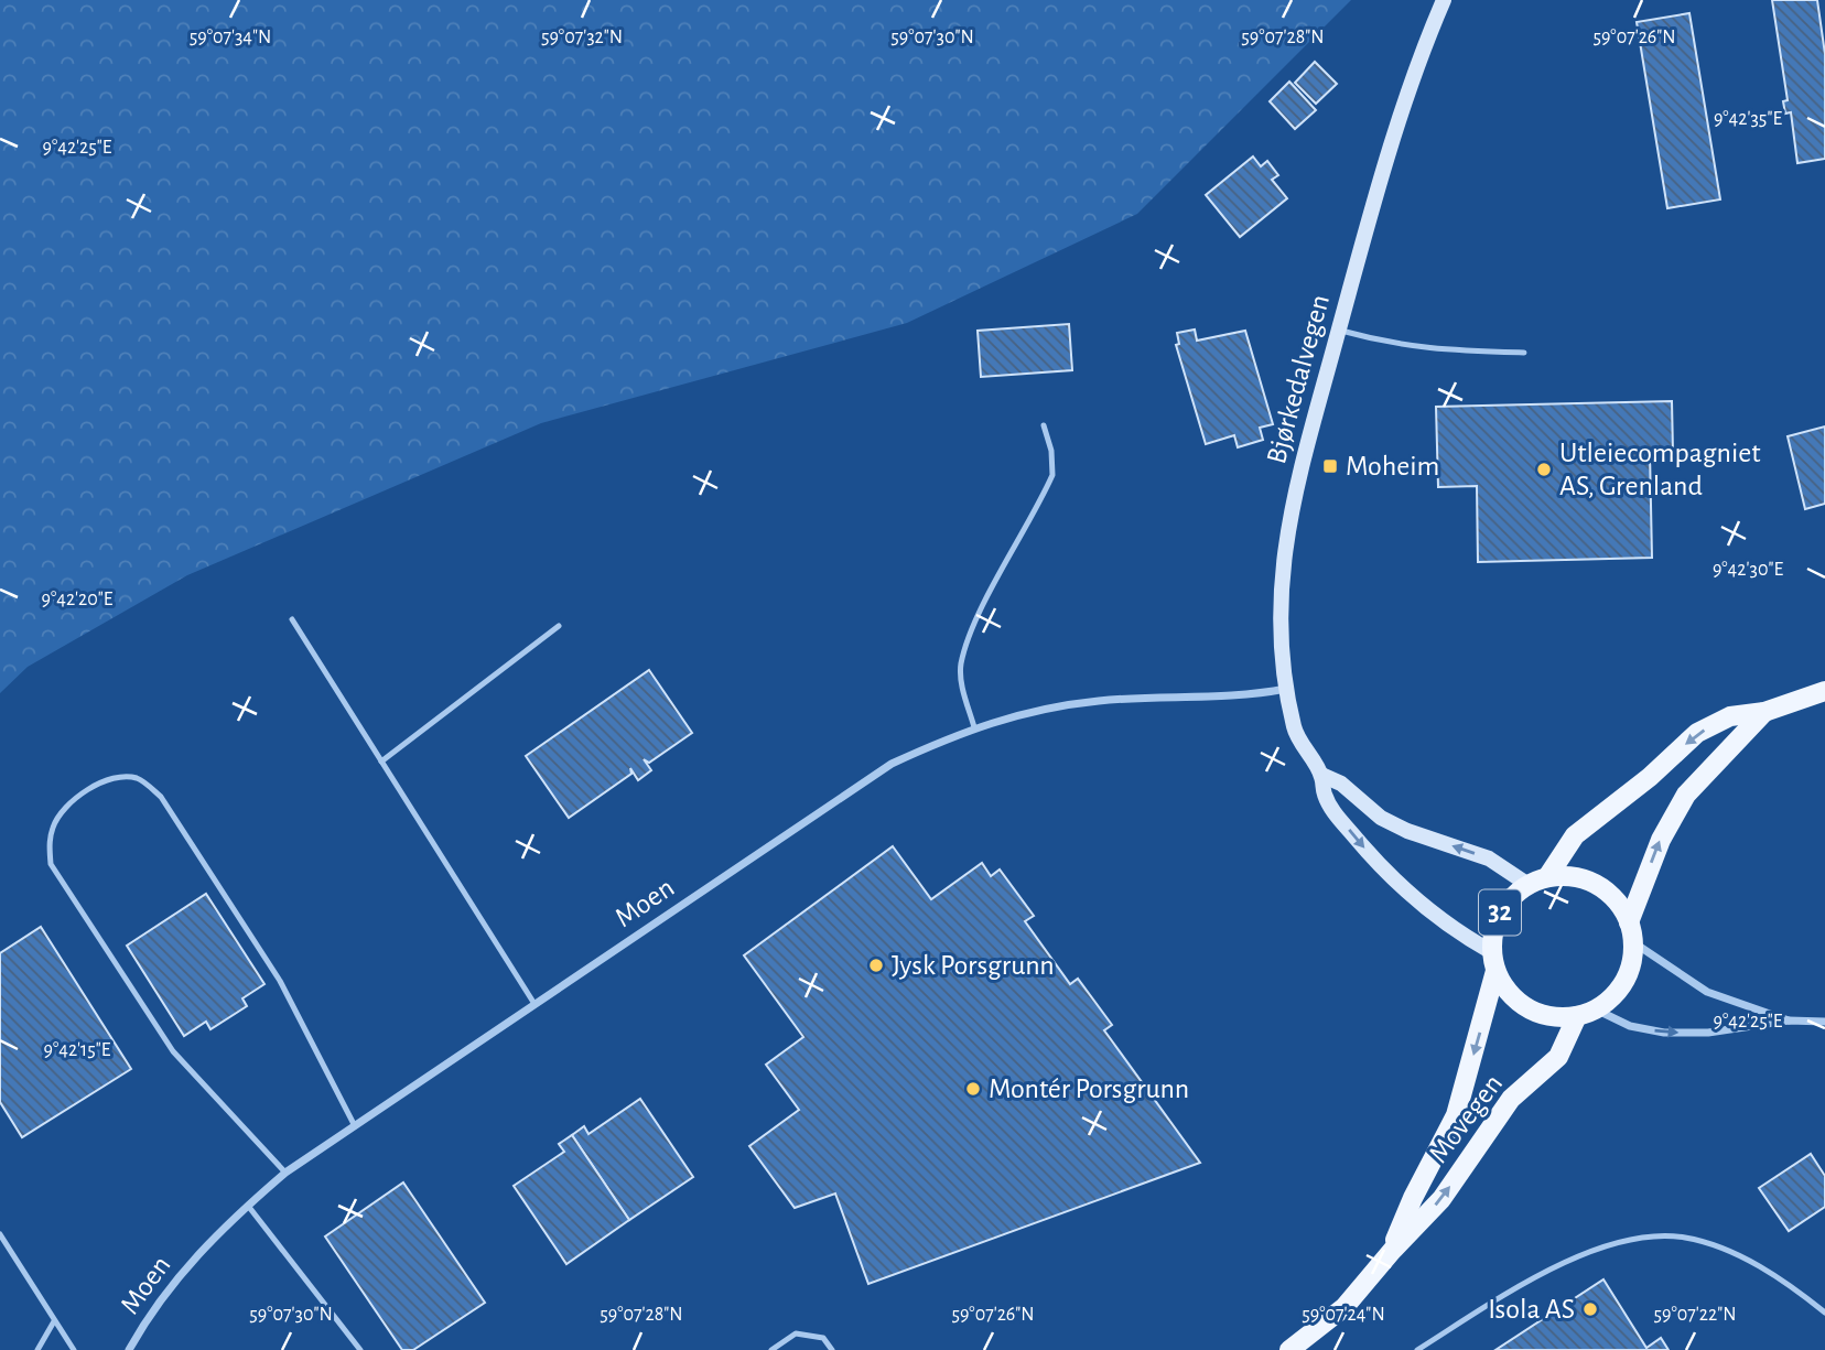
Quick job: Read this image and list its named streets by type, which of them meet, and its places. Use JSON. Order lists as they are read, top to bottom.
{
  "streets": {
    "main road": ["Bjørkedalvegen", "32", "Movegen"],
    "street": ["Moen"]
  },
  "crossings": [
    ["Bjørkedalvegen", "Moen"],
    ["Bjørkedalvegen", "32"],
    ["Bjørkedalvegen", "Movegen"],
    ["32", "Movegen"]
  ],
  "places": {
    "transit": ["Moheim"],
    "other": [
      "Utleiecompagniet AS, Grenland",
      "Jysk Porsgrunn",
      "Montér Porsgrunn",
      "Isola AS"
    ]
  },
  "coordinates": [
    "59°07'34\"N",
    "59°07'32\"N",
    "59°07'30\"N",
    "59°07'28\"N",
    "59°07'26\"N",
    "9°42'35\"E",
    "9°42'25\"E",
    "9°42'30\"E",
    "9°42'20\"E",
    "9°42'15\"E",
    "59°07'24\"N",
    "59°07'22\"N"
  ]
}
